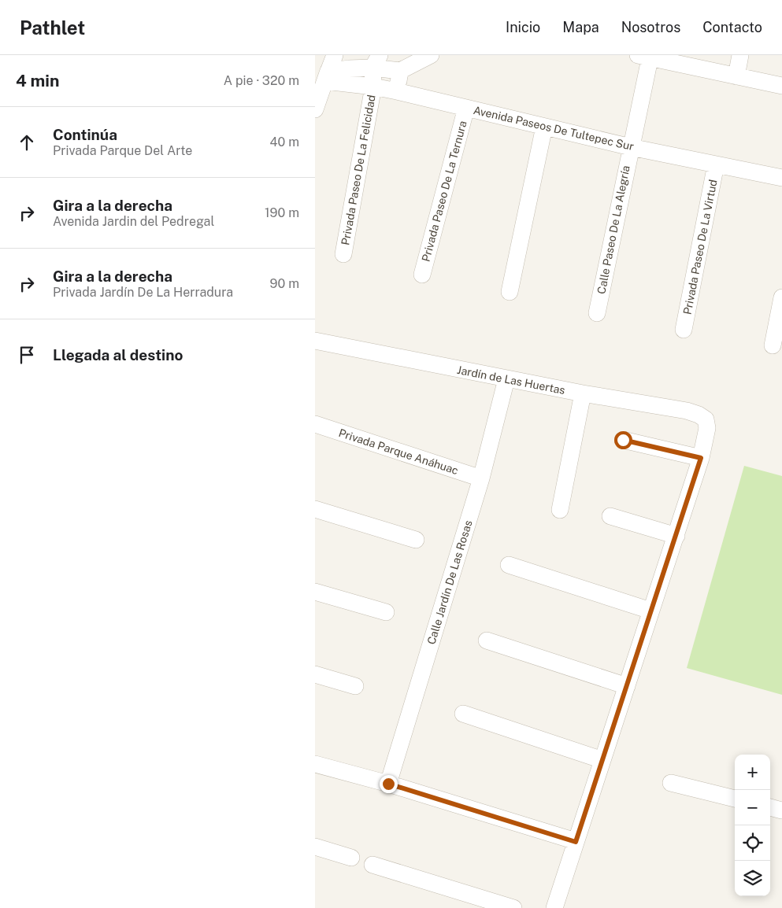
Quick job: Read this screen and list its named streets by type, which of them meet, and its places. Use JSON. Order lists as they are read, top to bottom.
{
  "streets": {
    "street": [
      "Avenida Paseos De Tultepec Sur",
      "Privada Paseo De La Felicidad",
      "Privada Paseo De La Ternura",
      "Calle Paseo De La Alegría",
      "Privada Paseo De La Virtud",
      "Jardín de Las Huertas",
      "Privada Parque Anáhuac",
      "Calle Jardín De Las Rosas"
    ]
  },
  "crossings": [
    ["Avenida Paseos De Tultepec Sur", "Privada Paseo De La Felicidad"],
    ["Avenida Paseos De Tultepec Sur", "Privada Paseo De La Ternura"],
    ["Avenida Paseos De Tultepec Sur", "Calle Paseo De La Alegría"],
    ["Avenida Paseos De Tultepec Sur", "Privada Paseo De La Virtud"],
    ["Jardín de Las Huertas", "Calle Jardín De Las Rosas"],
    ["Privada Parque Anáhuac", "Calle Jardín De Las Rosas"]
  ],
  "page": {
    "header": "Pathlet",
    "nav": [
      "Inicio",
      "Mapa",
      "Nosotros",
      "Contacto"
    ],
    "heading": ["4 min", "A pie · 320 m"],
    "list": [
      ["Continúa", "Privada Parque Del Arte", "40 m"],
      ["Gira a la derecha", "Avenida Jardin del Pedregal", "190 m"],
      ["Gira a la derecha", "Privada Jardín De La Herradura", "90 m"],
      "Llegada al destino"
    ],
    "map_buttons": ["+", "−"]
  }
}
